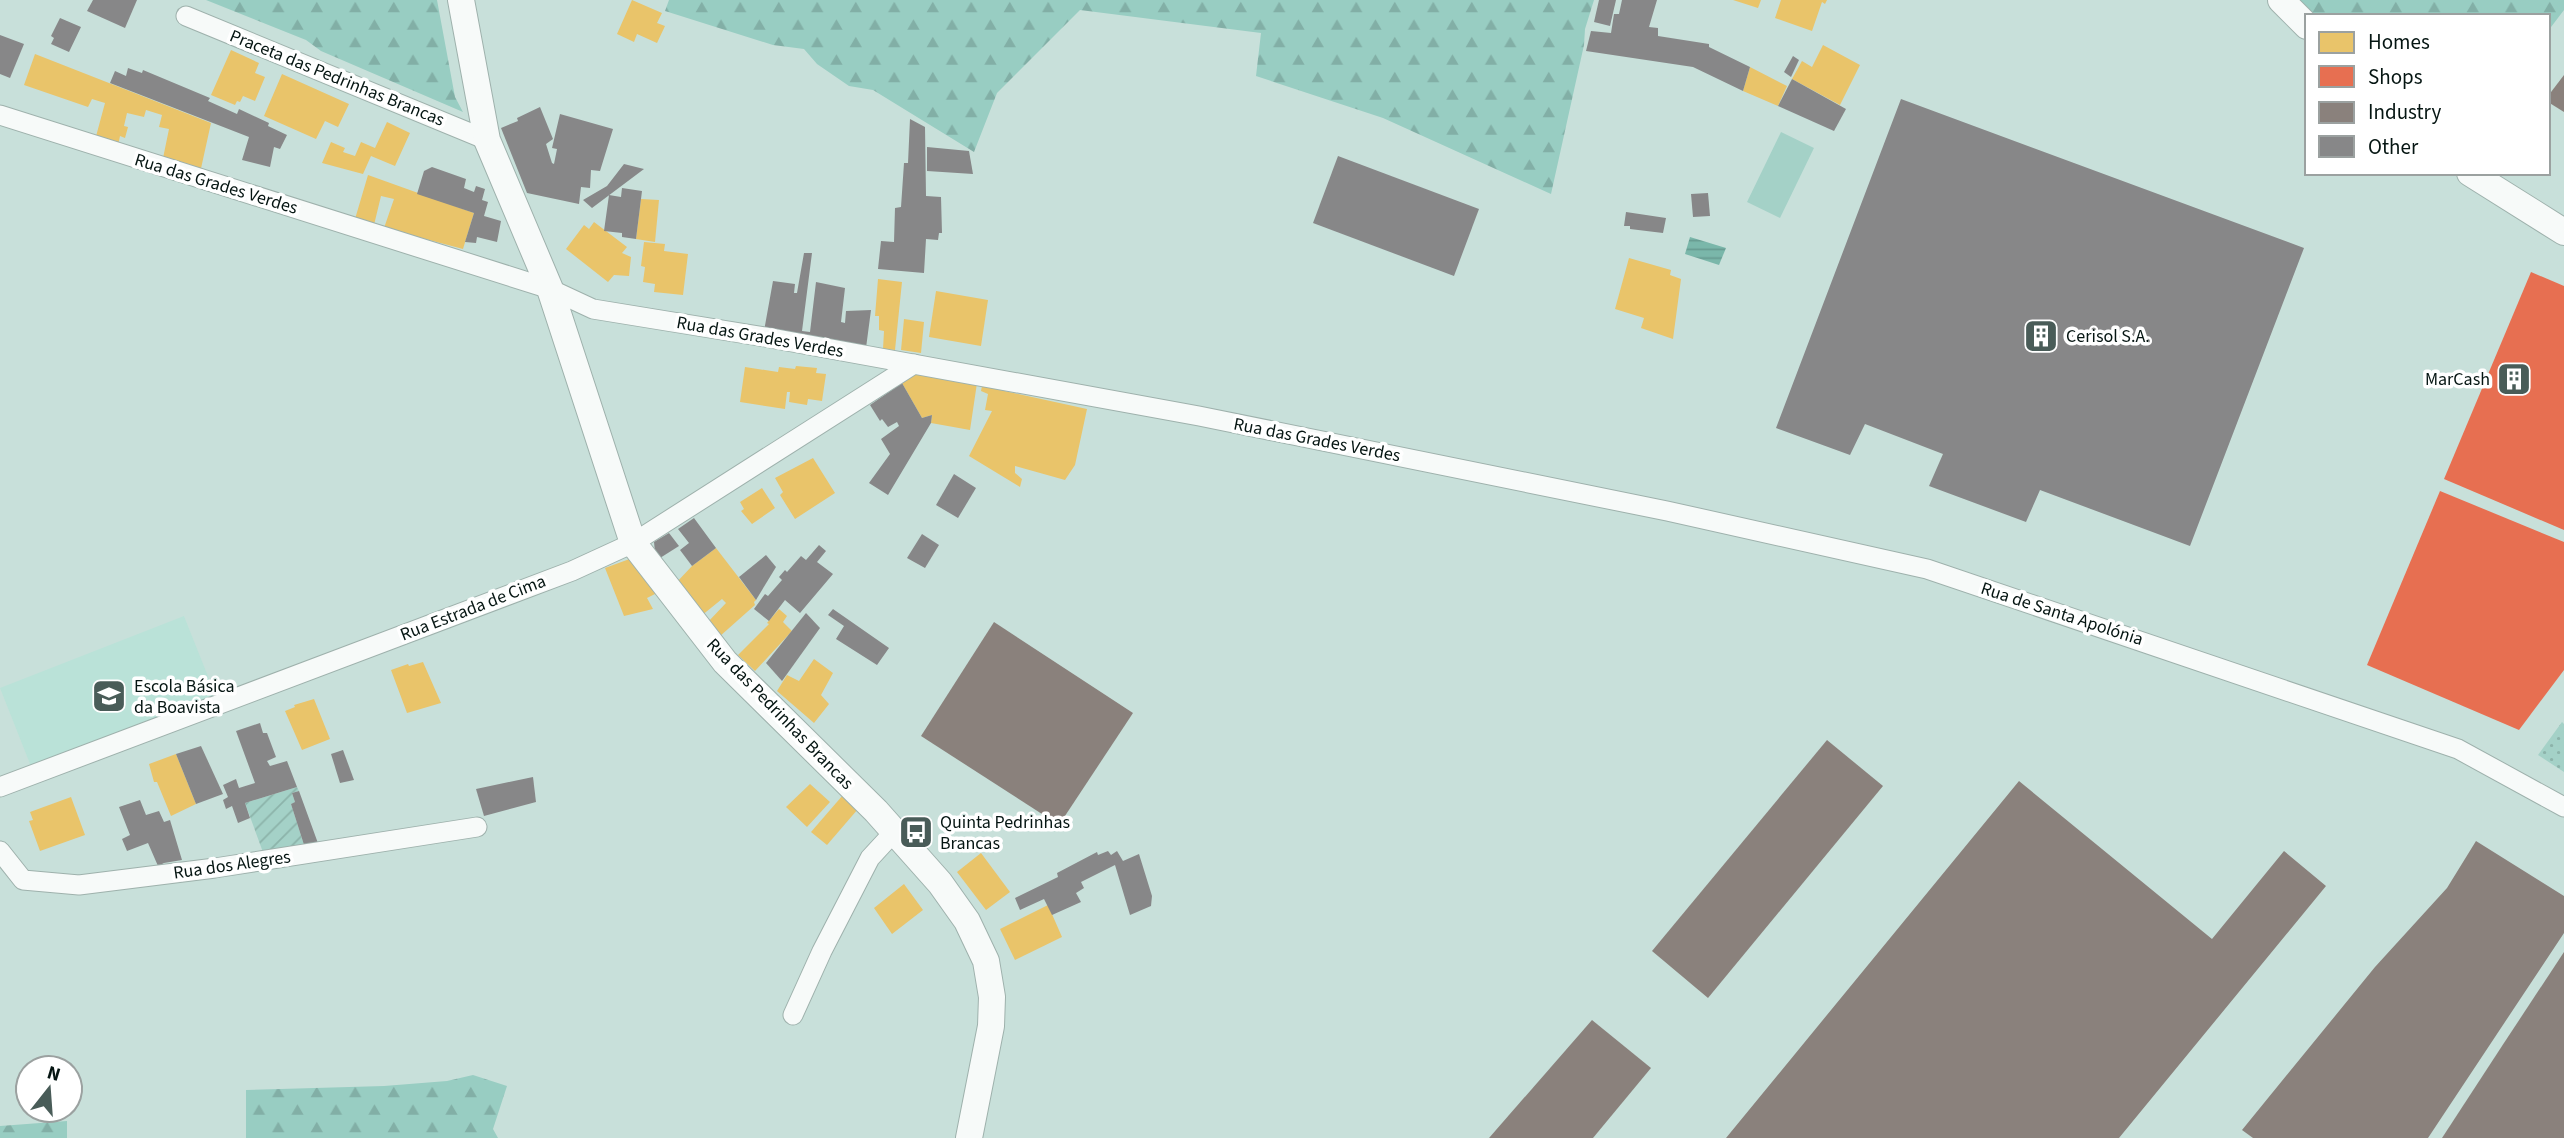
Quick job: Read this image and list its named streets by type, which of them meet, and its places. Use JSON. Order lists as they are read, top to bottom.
{
  "streets": {
    "street": [
      "Praceta das Pedrinhas Brancas",
      "Rua das Grades Verdes",
      "Rua Estrada de Cima",
      "Rua de Santa Apolónia",
      "Rua das Pedrinhas Brancas",
      "Rua dos Alegres"
    ]
  },
  "crossings": [
    ["Praceta das Pedrinhas Brancas", "Rua das Pedrinhas Brancas"],
    ["Rua das Grades Verdes", "Rua Estrada de Cima"],
    ["Rua das Grades Verdes", "Rua de Santa Apolónia"],
    ["Rua das Grades Verdes", "Rua das Pedrinhas Brancas"],
    ["Rua Estrada de Cima", "Rua das Pedrinhas Brancas"]
  ],
  "places": {
    "building": ["Cerisol S.A.", "MarCash"],
    "school or university": ["Escola Básica da Boavista"],
    "bus stop": ["Quinta Pedrinhas Brancas"]
  },
  "legend": [
    "Homes",
    "Shops",
    "Industry",
    "Other"
  ],
  "north": "top"
}
